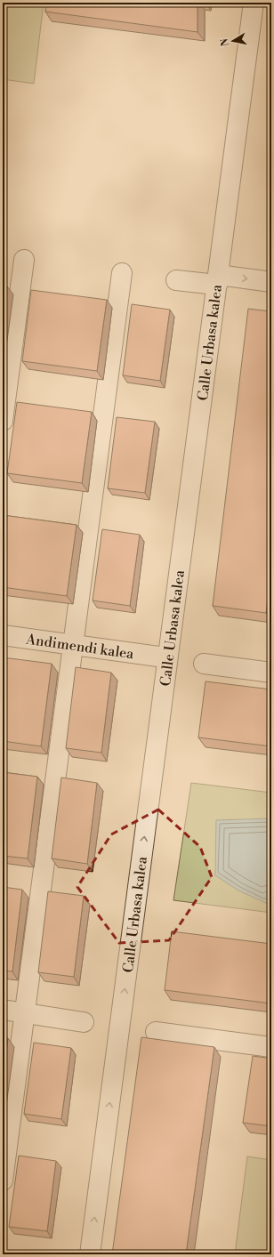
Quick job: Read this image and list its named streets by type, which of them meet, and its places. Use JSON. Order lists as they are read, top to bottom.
{
  "streets": {
    "street": ["Calle Urbasa kalea", "Andimendi kalea"]
  },
  "north": "left"
}
